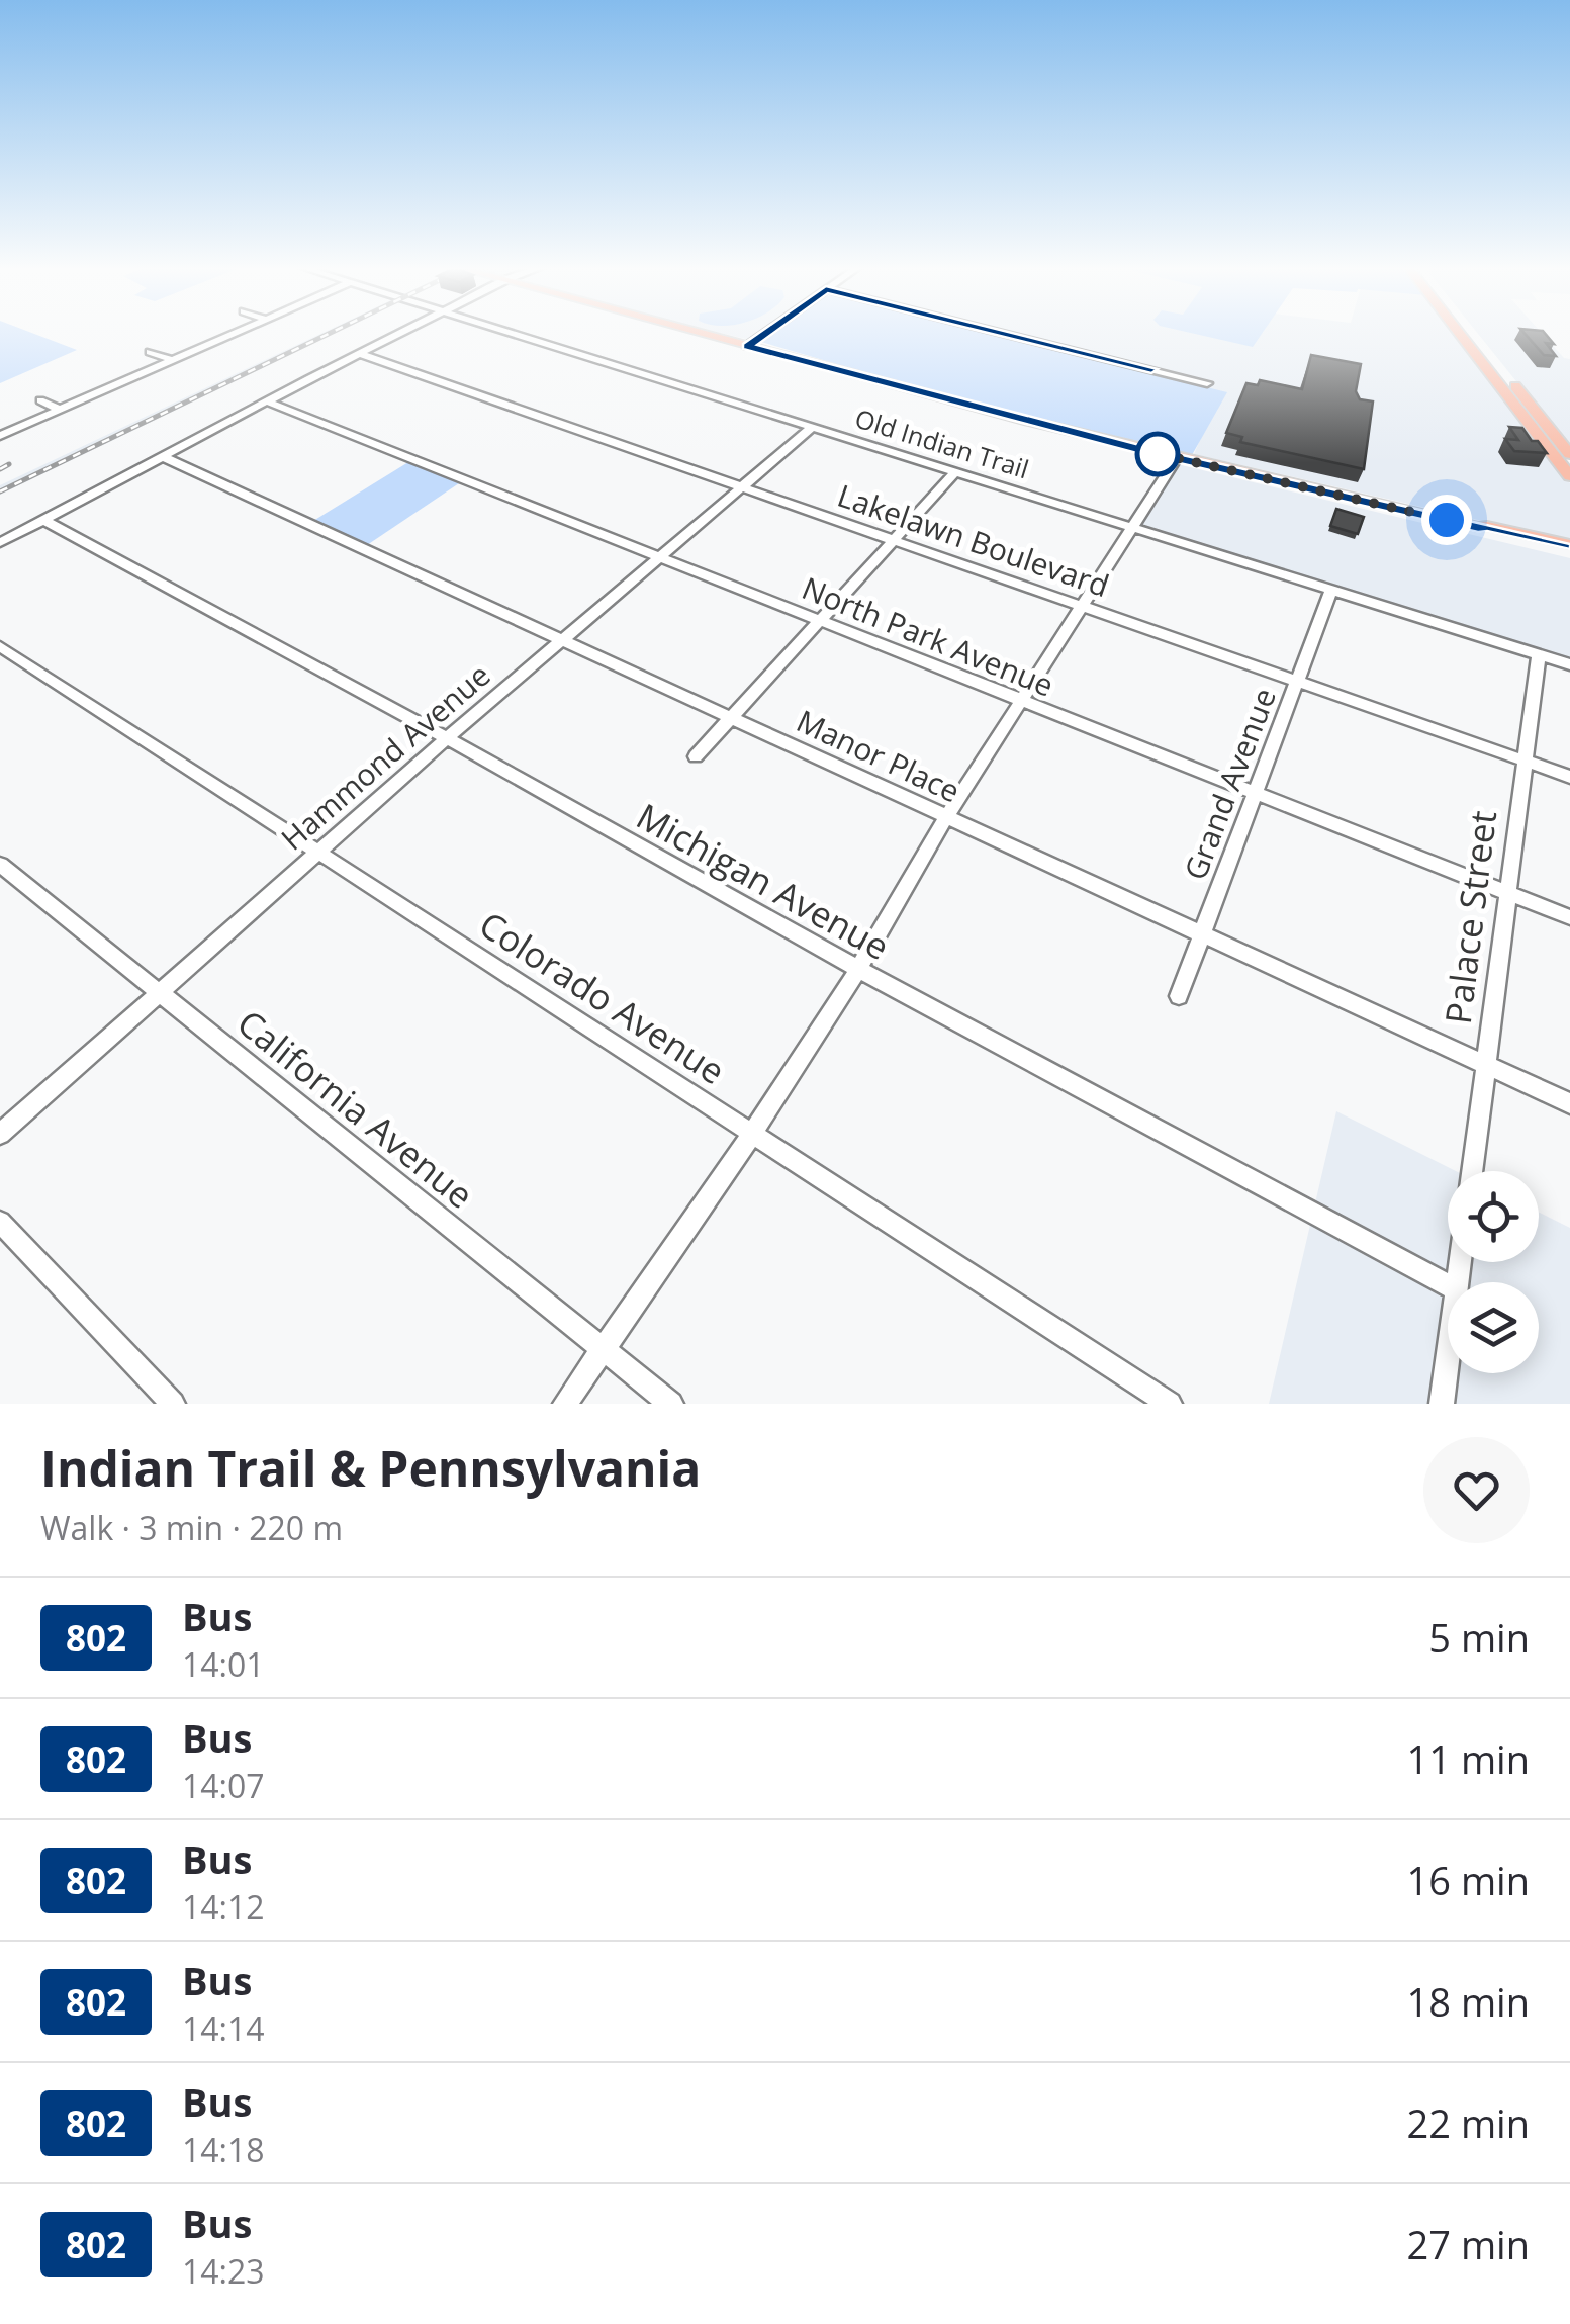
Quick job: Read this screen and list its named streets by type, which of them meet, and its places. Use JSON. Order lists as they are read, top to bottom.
{
  "streets": {
    "street": [
      "Old Indian Trail",
      "Lakelawn Boulevard",
      "North Park Avenue",
      "Manor Place",
      "Hammond Avenue",
      "Grand Avenue",
      "Michigan Avenue",
      "Palace Street",
      "Colorado Avenue",
      "California Avenue"
    ]
  },
  "crossings": [
    ["Old Indian Trail", "Hammond Avenue"],
    ["Old Indian Trail", "Grand Avenue"],
    ["Old Indian Trail", "Palace Street"],
    ["Lakelawn Boulevard", "Hammond Avenue"],
    ["Lakelawn Boulevard", "Grand Avenue"],
    ["Lakelawn Boulevard", "Palace Street"],
    ["North Park Avenue", "Hammond Avenue"],
    ["North Park Avenue", "Grand Avenue"],
    ["North Park Avenue", "Palace Street"],
    ["Manor Place", "Hammond Avenue"],
    ["Manor Place", "Grand Avenue"],
    ["Manor Place", "Palace Street"],
    ["Hammond Avenue", "Michigan Avenue"],
    ["Hammond Avenue", "Colorado Avenue"],
    ["Hammond Avenue", "California Avenue"]
  ],
  "lines": ["bus line 802"],
  "page": {
    "heading": ["Indian Trail & Pennsylvania", "Walk · 3 min · 220 m"],
    "list": [
      {
        "mark": "802",
        "name": "Bus",
        "note": "14:01",
        "value": "5 min"
      },
      {
        "mark": "802",
        "name": "Bus",
        "note": "14:07",
        "value": "11 min"
      },
      {
        "mark": "802",
        "name": "Bus",
        "note": "14:12",
        "value": "16 min"
      },
      {
        "mark": "802",
        "name": "Bus",
        "note": "14:14",
        "value": "18 min"
      },
      {
        "mark": "802",
        "name": "Bus",
        "note": "14:18",
        "value": "22 min"
      },
      {
        "mark": "802",
        "name": "Bus",
        "note": "14:23",
        "value": "27 min"
      }
    ]
  }
}
